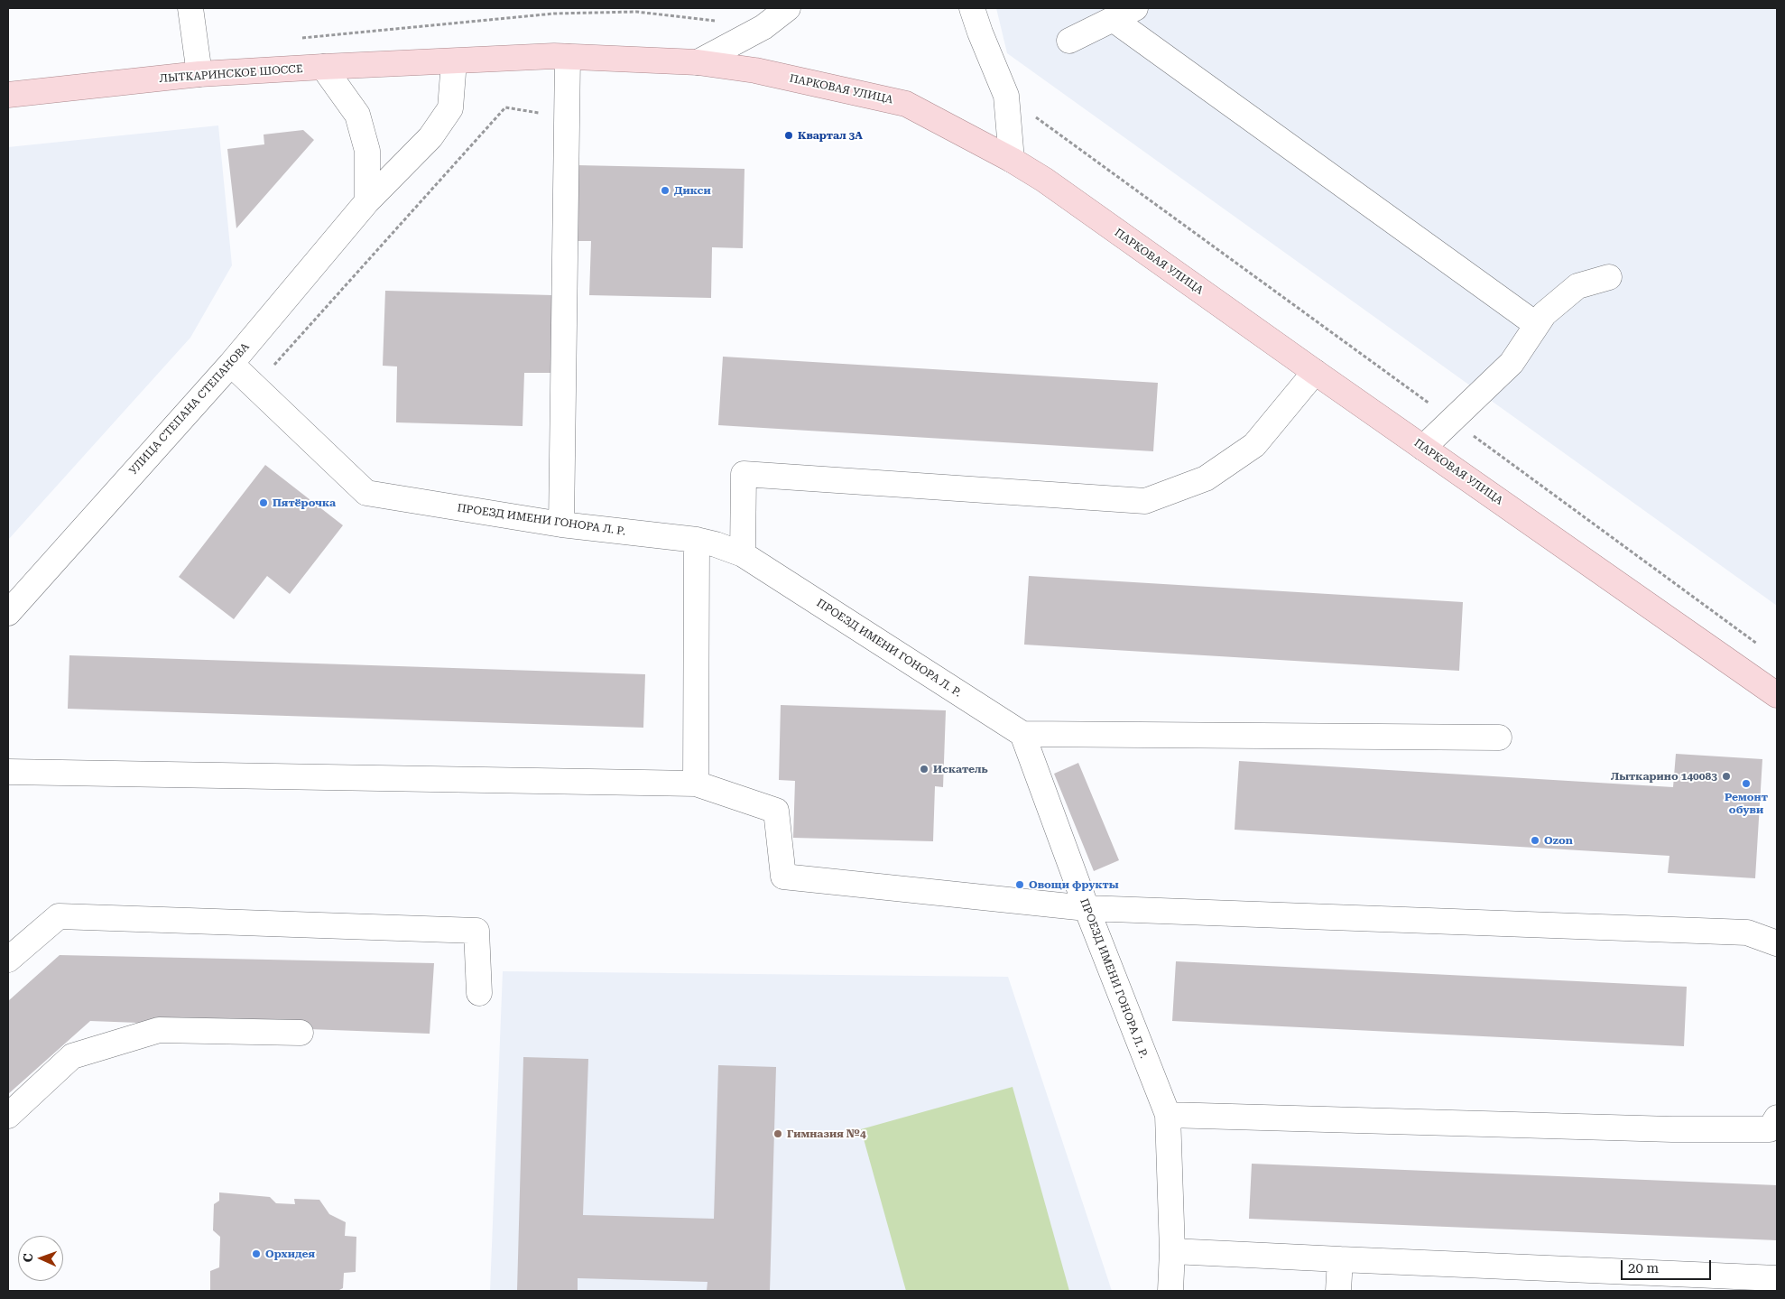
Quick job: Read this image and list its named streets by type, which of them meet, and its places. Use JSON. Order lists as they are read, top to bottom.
{
  "streets": {
    "main road": ["ЛЫТКАРИНСКОЕ ШОССЕ", "ПАРКОВАЯ УЛИЦА"],
    "street": ["УЛИЦА СТЕПАНА СТЕПАНОВА", "ПРОЕЗД ИМЕНИ ГОНОРА Л. Р."]
  },
  "crossings": [
    ["ЛЫТКАРИНСКОЕ ШОССЕ", "ПАРКОВАЯ УЛИЦА"],
    ["ЛЫТКАРИНСКОЕ ШОССЕ", "УЛИЦА СТЕПАНА СТЕПАНОВА"],
    ["ПАРКОВАЯ УЛИЦА", "УЛИЦА СТЕПАНА СТЕПАНОВА"],
    ["УЛИЦА СТЕПАНА СТЕПАНОВА", "ПРОЕЗД ИМЕНИ ГОНОРА Л. Р."]
  ],
  "places": [
    "Квартал 3А",
    "Дикси",
    "Пятёрочка",
    "Искатель",
    "Лыткарино 140083",
    "Ремонт обуви",
    "Ozon",
    "Овощи фрукты",
    "Гимназия №4",
    "Орхидея"
  ],
  "scale_bar": "20 m",
  "north": "left"
}
